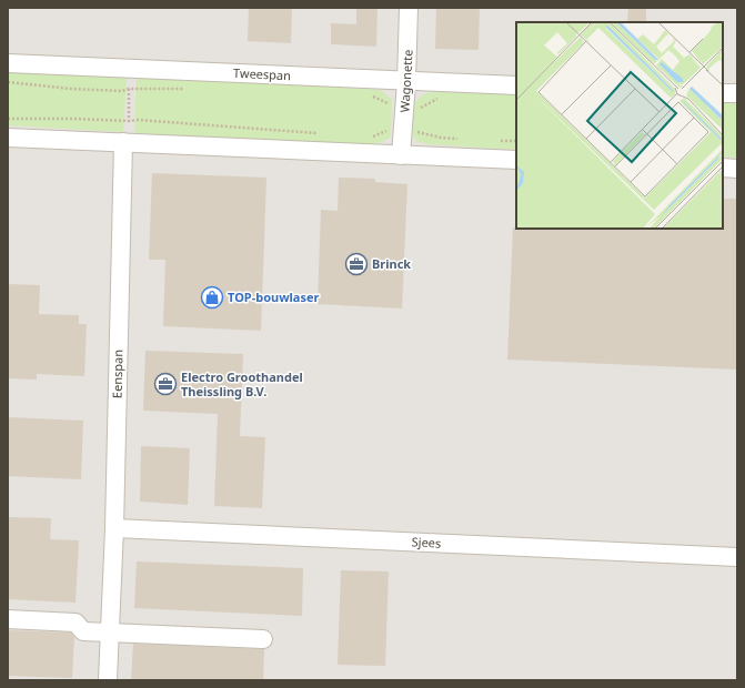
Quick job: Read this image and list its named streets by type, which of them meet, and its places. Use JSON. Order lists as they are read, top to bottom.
{
  "streets": {
    "street": [
      "Tweespan",
      "Wagonette",
      "Eenspan",
      "Sjees"
    ]
  },
  "crossings": [
    ["Tweespan", "Wagonette"],
    ["Eenspan", "Sjees"]
  ],
  "places": {
    "office": ["Brinck", "Electro Groothandel Theissling B.V."],
    "shop": ["TOP-bouwlaser"]
  }
}
